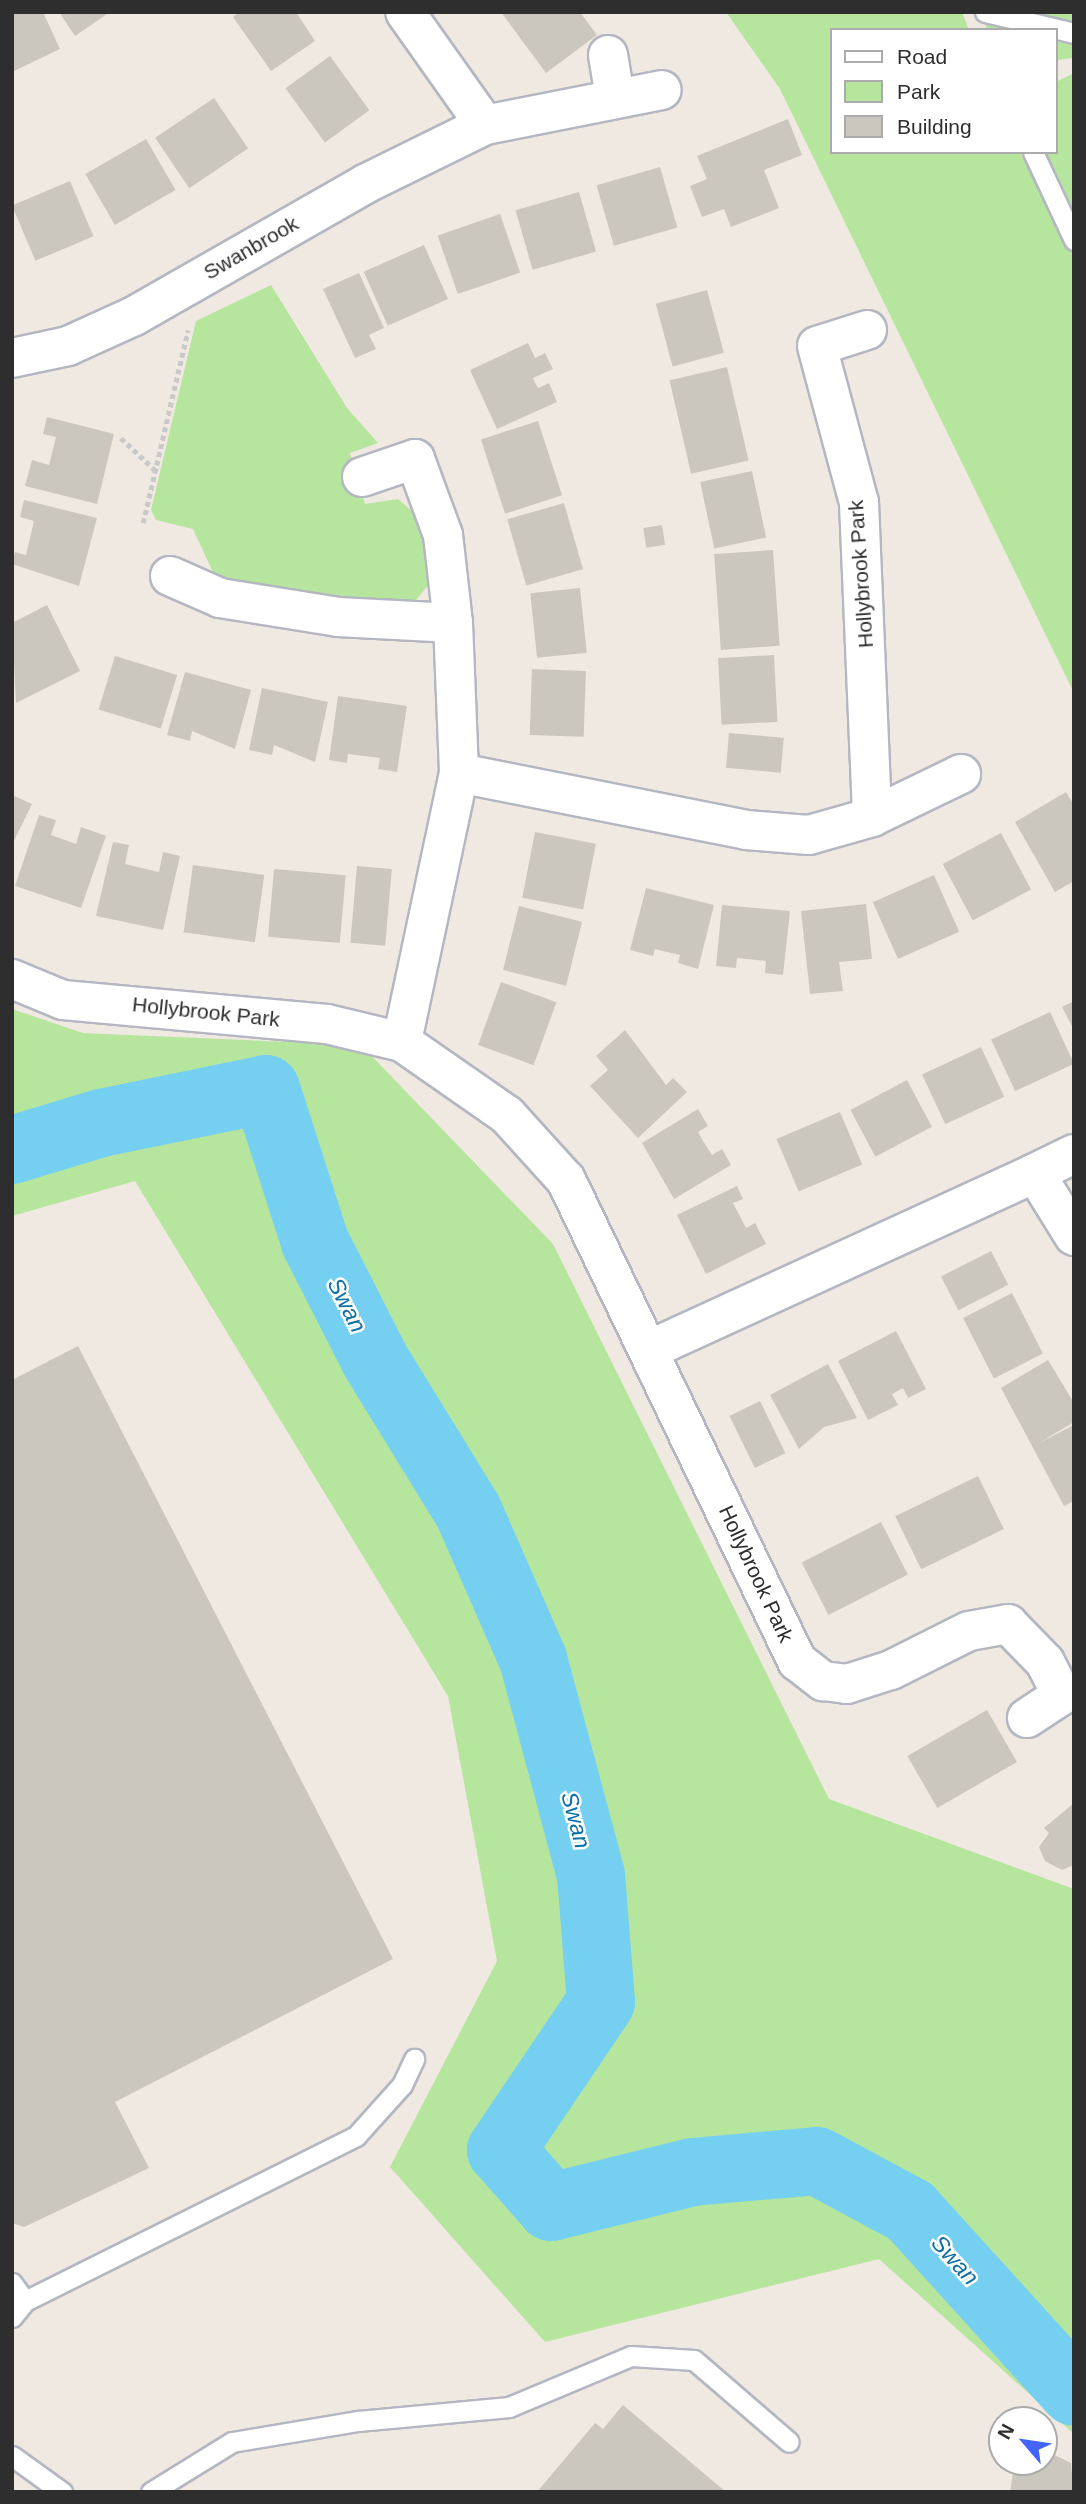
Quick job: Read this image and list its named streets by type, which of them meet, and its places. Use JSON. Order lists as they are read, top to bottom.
{
  "streets": {
    "street": ["Swanbrook", "Hollybrook Park"]
  },
  "water": ["Swan"],
  "legend": ["Road", "Park", "Building"],
  "north": "top left"
}
